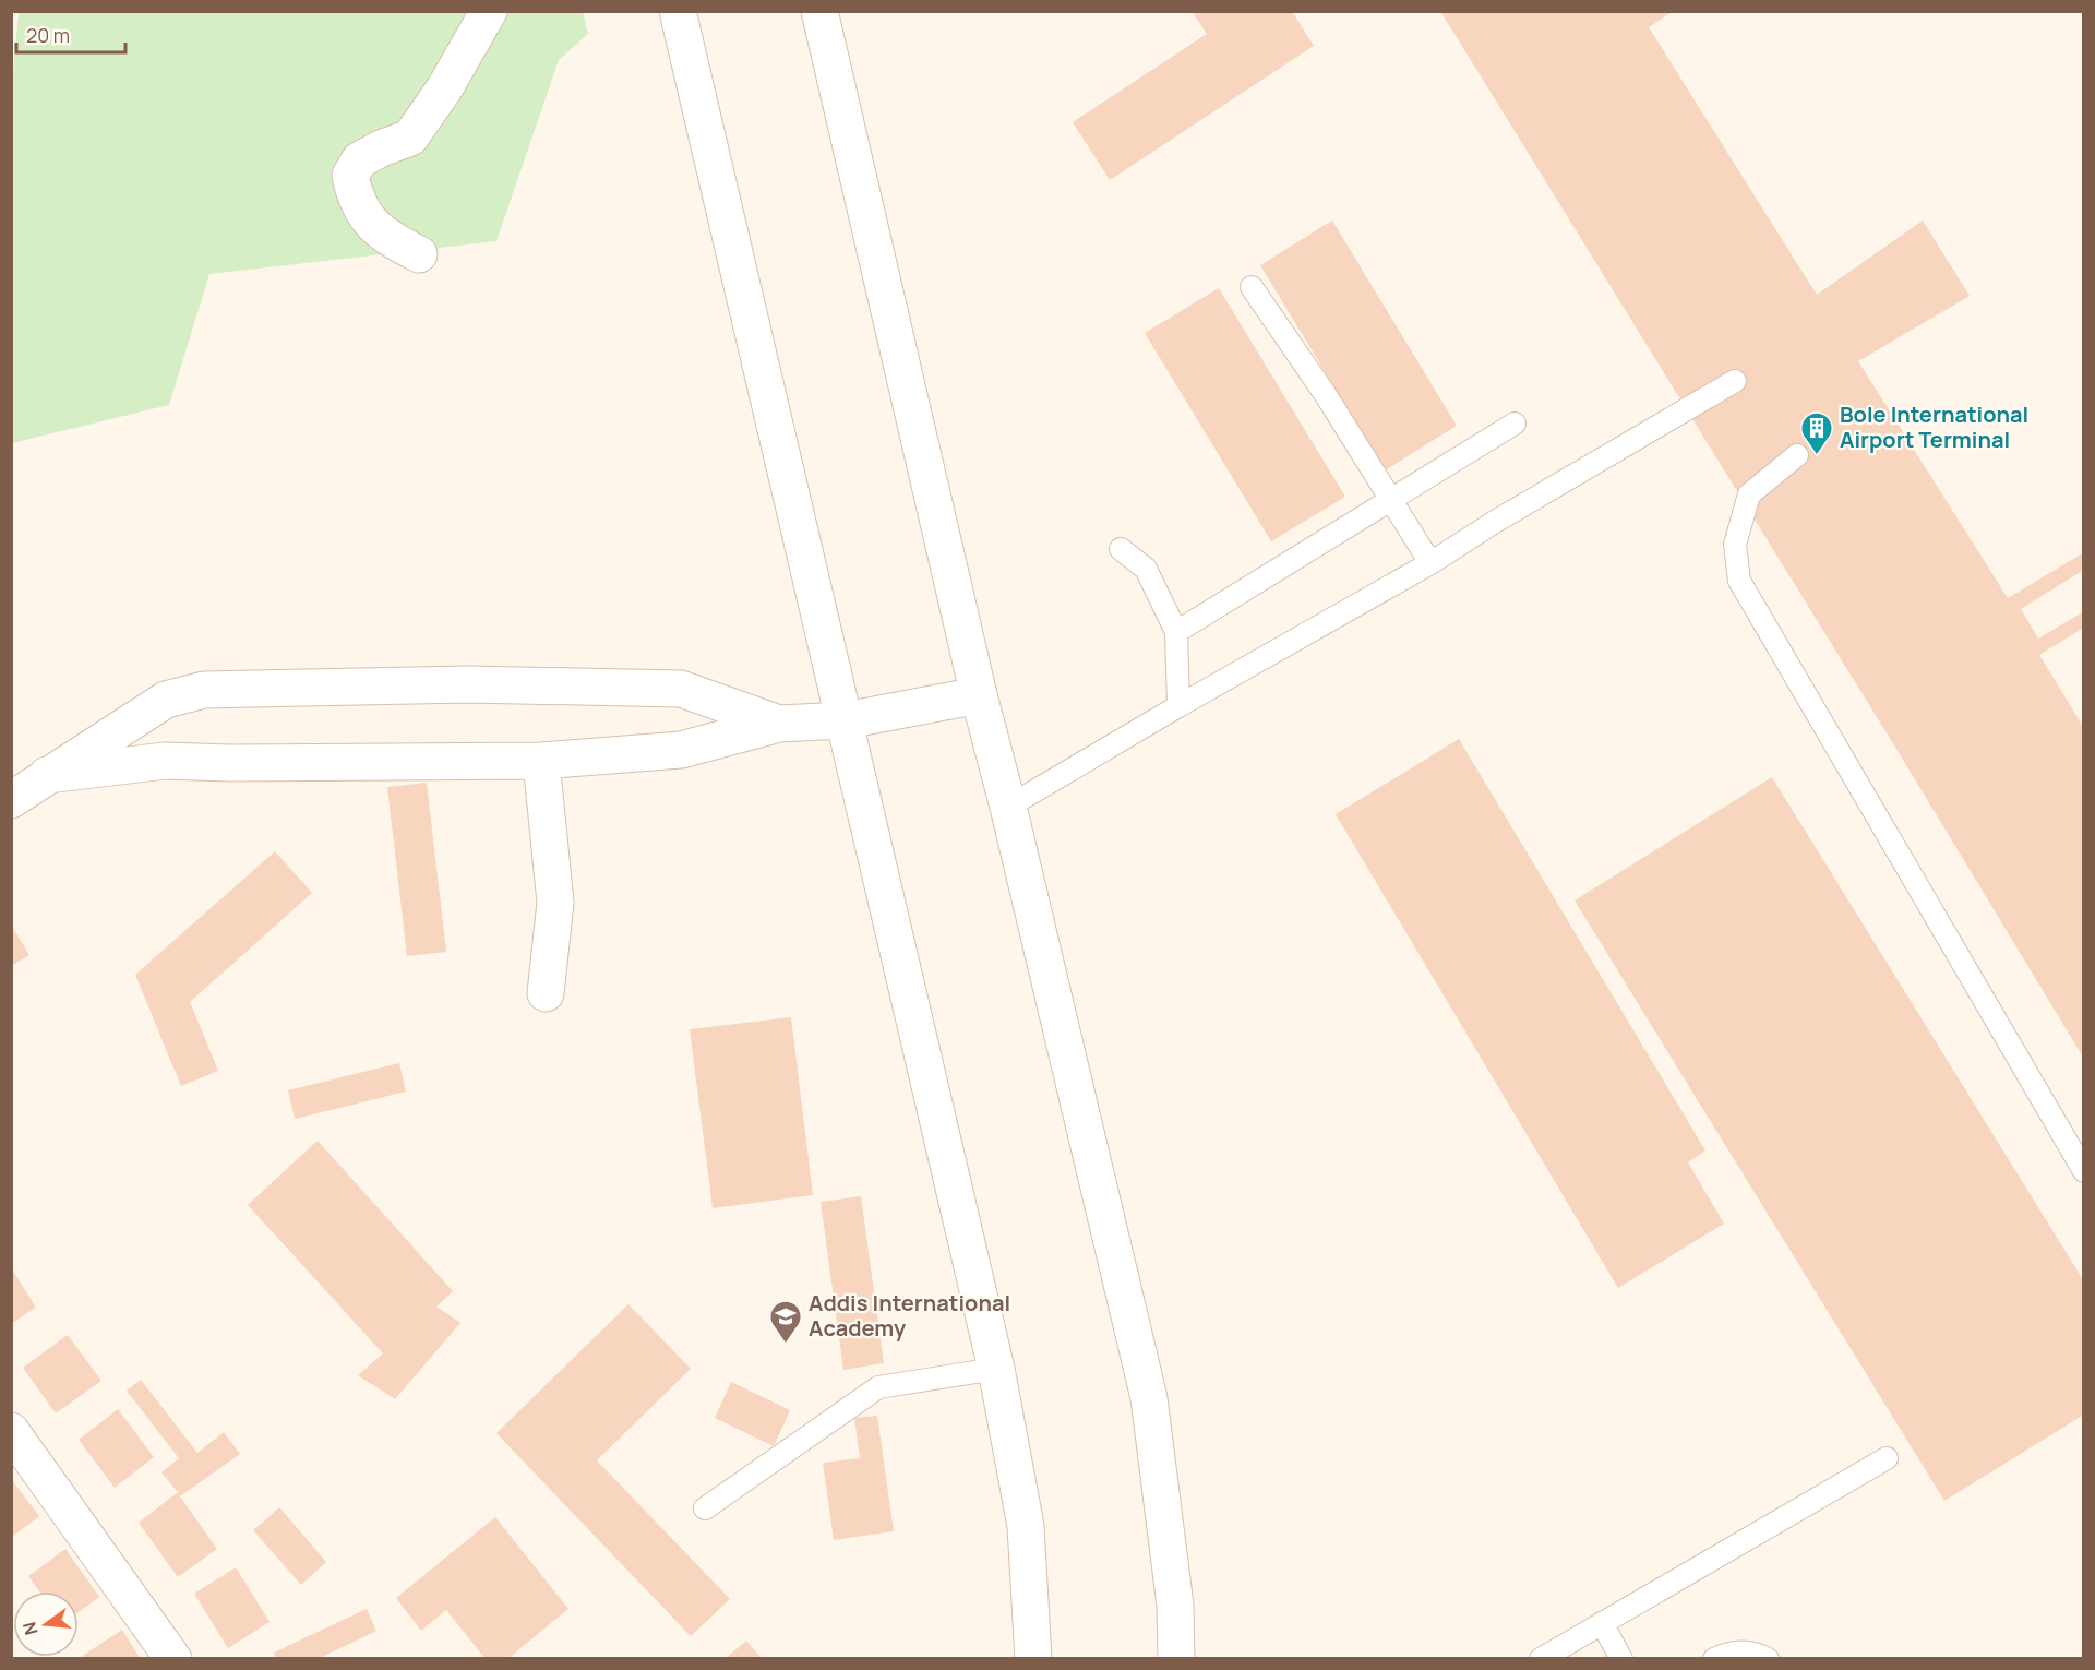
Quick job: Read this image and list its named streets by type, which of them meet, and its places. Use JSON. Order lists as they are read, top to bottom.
{
  "places": {
    "building": ["Bole International Airport Terminal"],
    "school or university": ["Addis International Academy"]
  },
  "scale_bar": "20 m",
  "north": "left"
}
